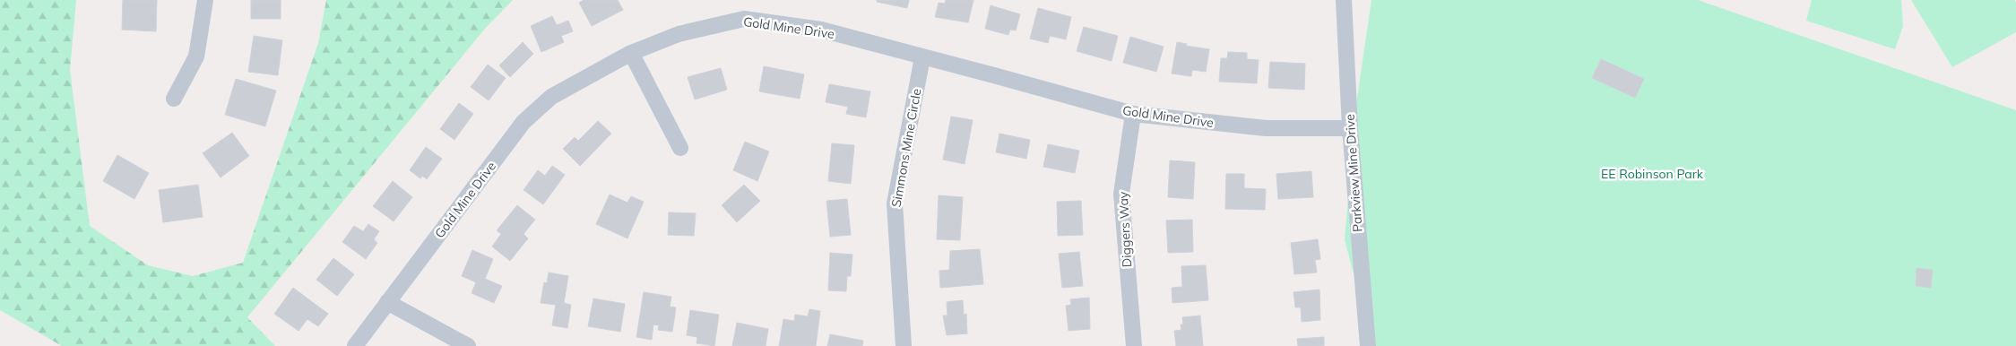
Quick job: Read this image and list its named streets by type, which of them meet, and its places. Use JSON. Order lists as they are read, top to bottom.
{
  "streets": {
    "street": [
      "Gold Mine Drive",
      "Simmons Mine Circle",
      "Parkview Mine Drive",
      "Diggers Way"
    ]
  },
  "crossings": [
    ["Gold Mine Drive", "Simmons Mine Circle"],
    ["Gold Mine Drive", "Parkview Mine Drive"],
    ["Gold Mine Drive", "Diggers Way"]
  ],
  "parks": ["EE Robinson Park"]
}
